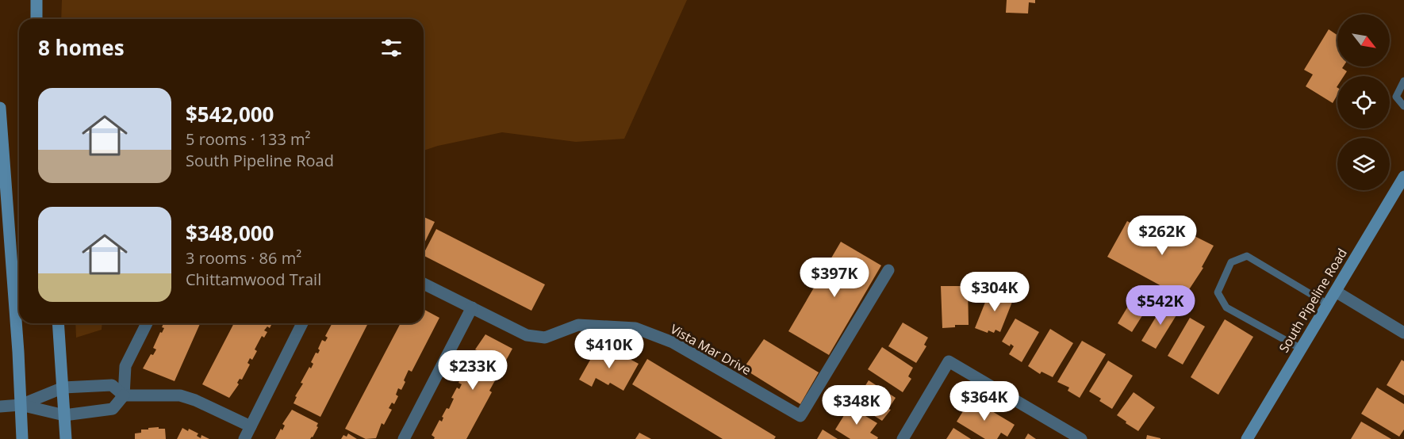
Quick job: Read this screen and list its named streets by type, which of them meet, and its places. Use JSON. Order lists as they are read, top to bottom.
{
  "streets": {
    "main road": ["South Pipeline Road"],
    "street": ["Vista Mar Drive"]
  },
  "north": "bottom right",
  "page": {
    "heading": "8 homes",
    "list": [
      {
        "name": "$542,000",
        "note": "5 rooms · 133 m² · South Pipeline Road"
      },
      {
        "name": "$348,000",
        "note": "3 rooms · 86 m² · Chittamwood Trail"
      }
    ],
    "price": [
      "$262K",
      "$397K",
      "$304K",
      "$542K",
      "$410K",
      "$233K",
      "$364K",
      "$348K"
    ]
  }
}
